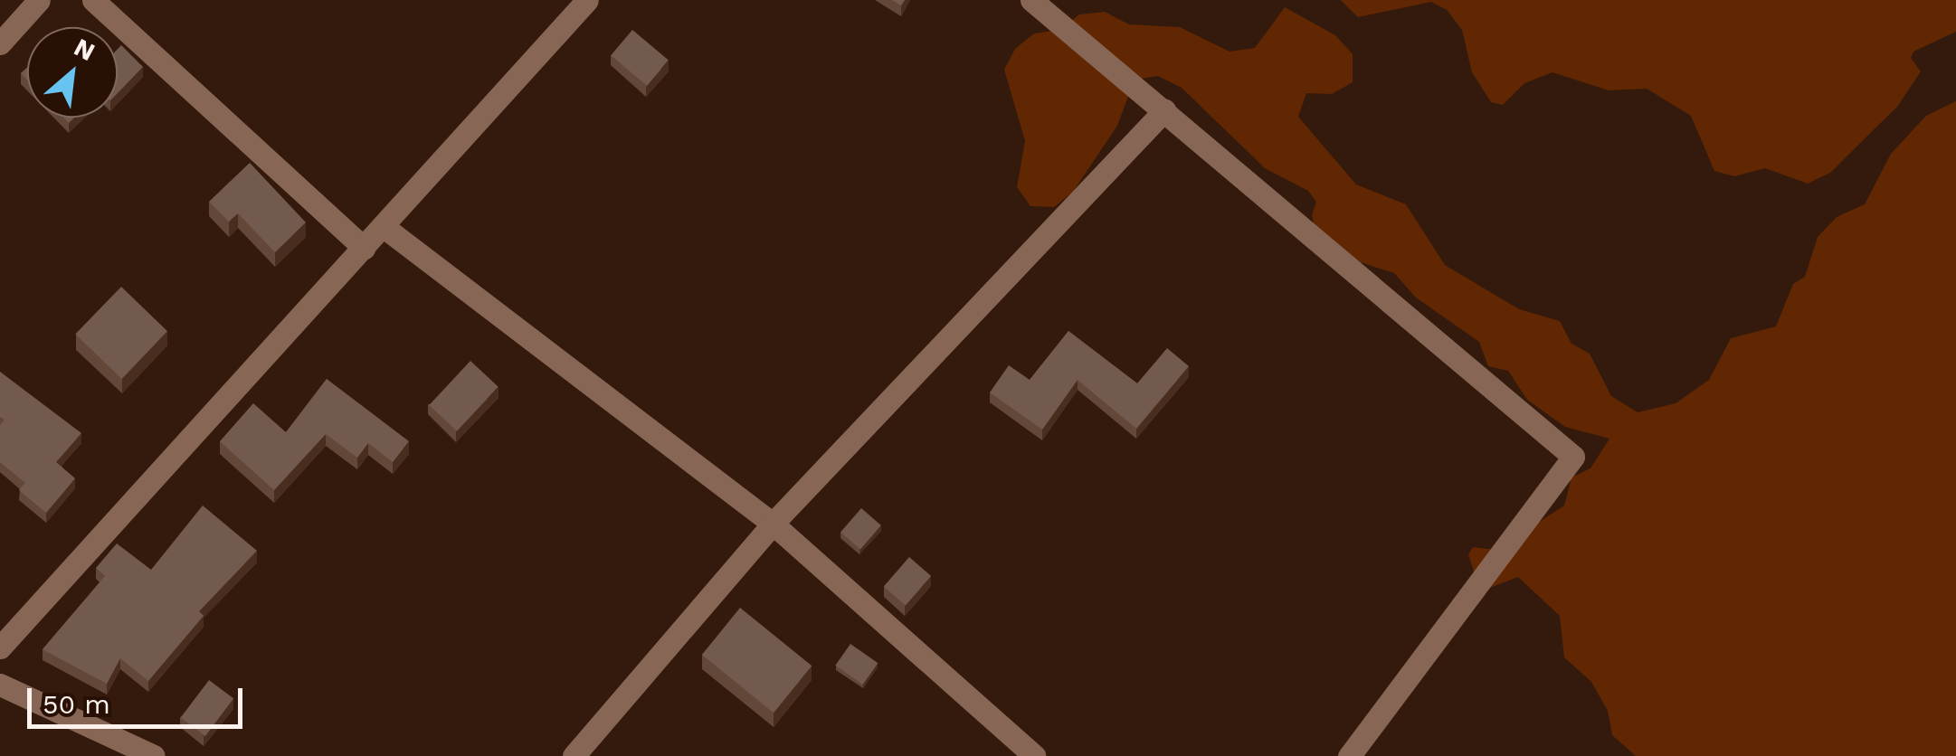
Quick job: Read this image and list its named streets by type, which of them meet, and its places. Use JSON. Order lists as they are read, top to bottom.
{
  "scale_bar": "50 m",
  "north": "top right"
}
